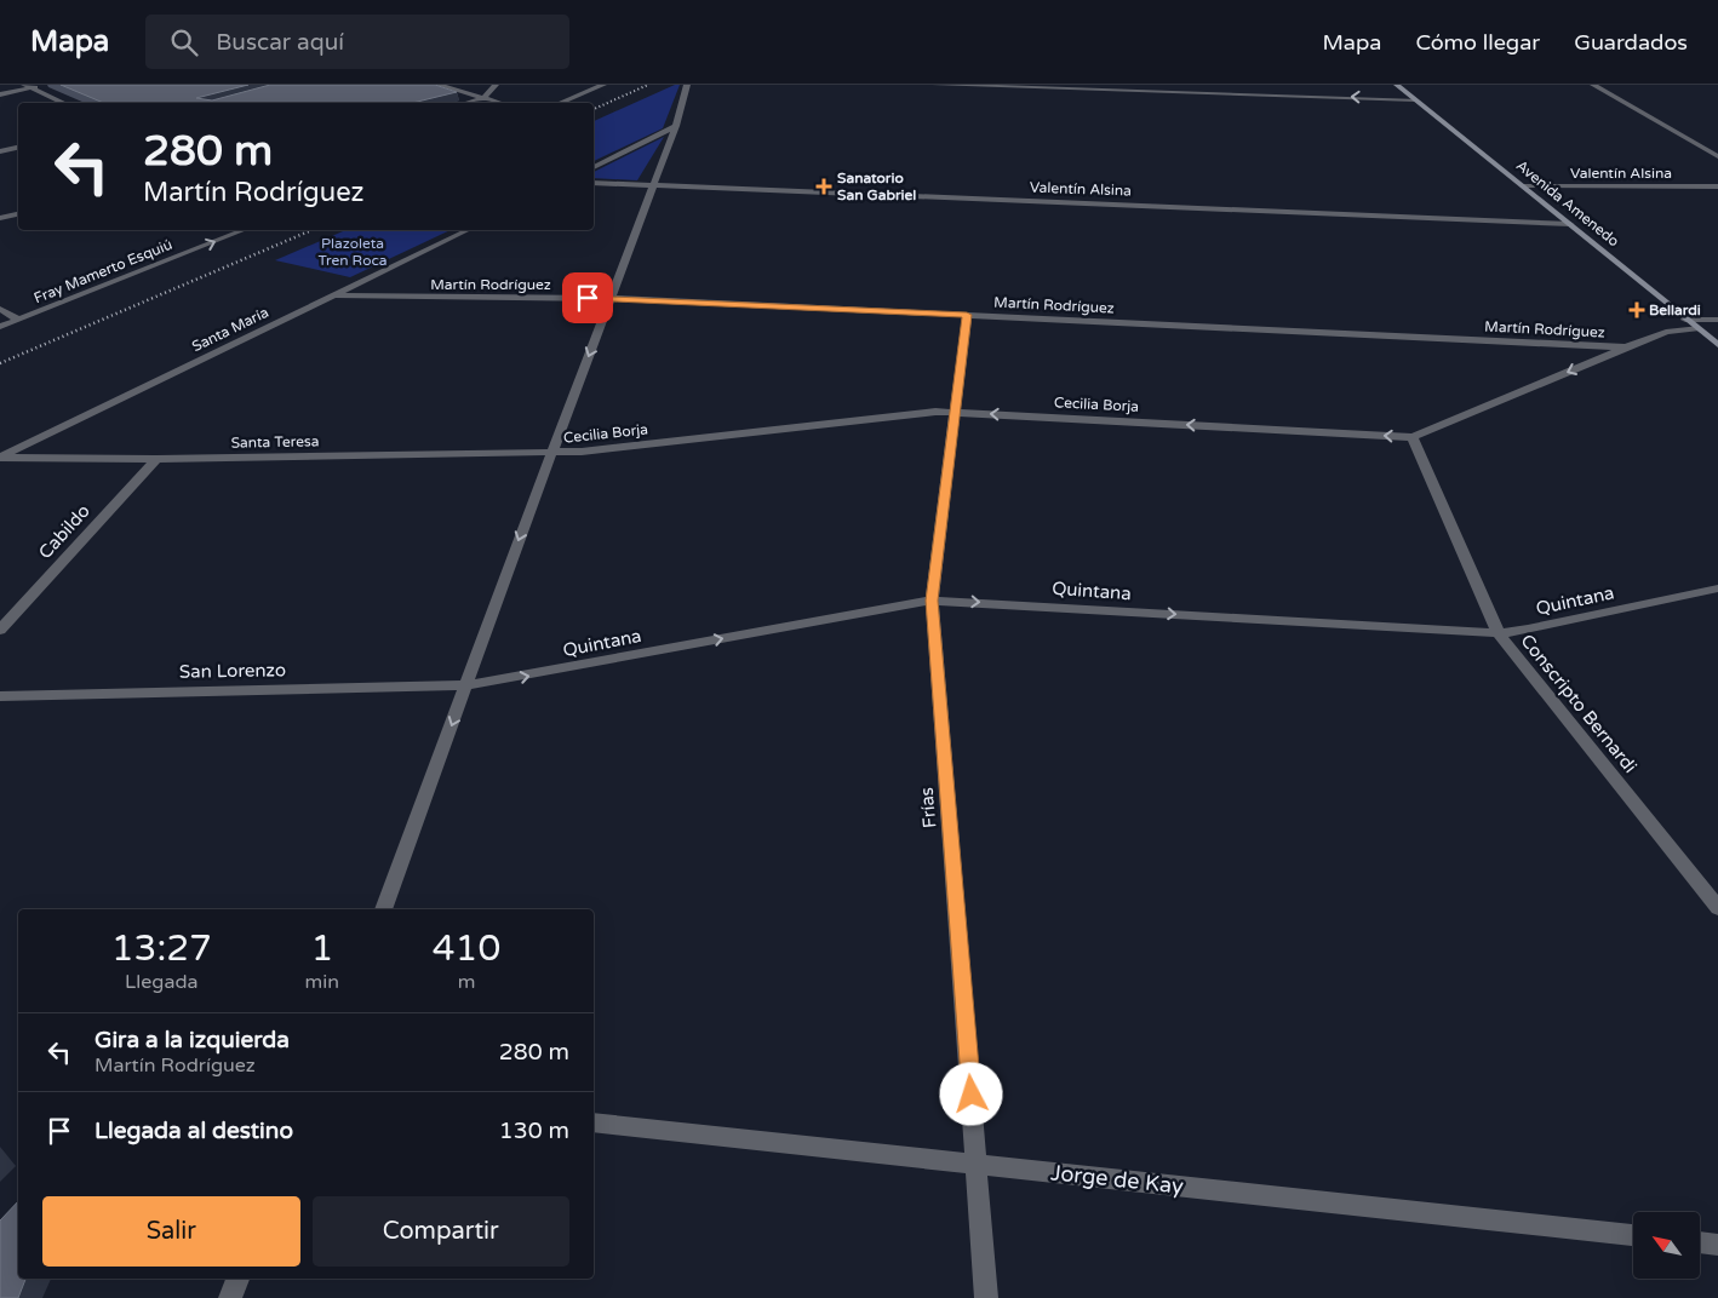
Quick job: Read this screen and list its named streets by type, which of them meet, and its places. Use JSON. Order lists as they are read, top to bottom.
{
  "streets": {
    "street": [
      "Valentín Alsina",
      "Avenida Amenedo",
      "Fray Mamerto Esquiú",
      "Martín Rodríguez",
      "Santa María",
      "Cecilia Borja",
      "Santa Teresa",
      "Cabildo",
      "Quintana",
      "San Lorenzo",
      "Conscripto Bernardi",
      "Frías",
      "Jorge de Kay"
    ]
  },
  "crossings": [
    ["Valentín Alsina", "Avenida Amenedo"],
    ["Avenida Amenedo", "Martín Rodríguez"],
    ["Martín Rodríguez", "Santa María"],
    ["Martín Rodríguez", "Cecilia Borja"],
    ["Martín Rodríguez", "Frías"],
    ["Santa María", "Santa Teresa"],
    ["Cecilia Borja", "Santa Teresa"],
    ["Cecilia Borja", "Conscripto Bernardi"],
    ["Cecilia Borja", "Frías"],
    ["Santa Teresa", "Cabildo"],
    ["Quintana", "San Lorenzo"],
    ["Quintana", "Conscripto Bernardi"],
    ["Quintana", "Frías"],
    ["Frías", "Jorge de Kay"]
  ],
  "one_way": ["Fray Mamerto Esquiú", "Cecilia Borja", "Quintana"],
  "parks": ["Plazoleta Tren Roca"],
  "places": {
    "health": ["Sanatorio San Gabriel", "Bellardi"]
  },
  "north": "top left",
  "page": {
    "header": "Mapa",
    "search": "Buscar aquí",
    "nav": ["Mapa", "Cómo llegar", "Guardados"],
    "turn": ["280 m", "Martín Rodríguez"],
    "eta": [
      "13:27",
      "Llegada",
      "1",
      "min",
      "410",
      "m"
    ],
    "list": [
      {
        "name": "Gira a la izquierda",
        "note": "Martín Rodríguez",
        "value": "280 m"
      },
      {
        "name": "Llegada al destino",
        "value": "130 m"
      }
    ],
    "buttons": ["Salir", "Compartir"]
  }
}
